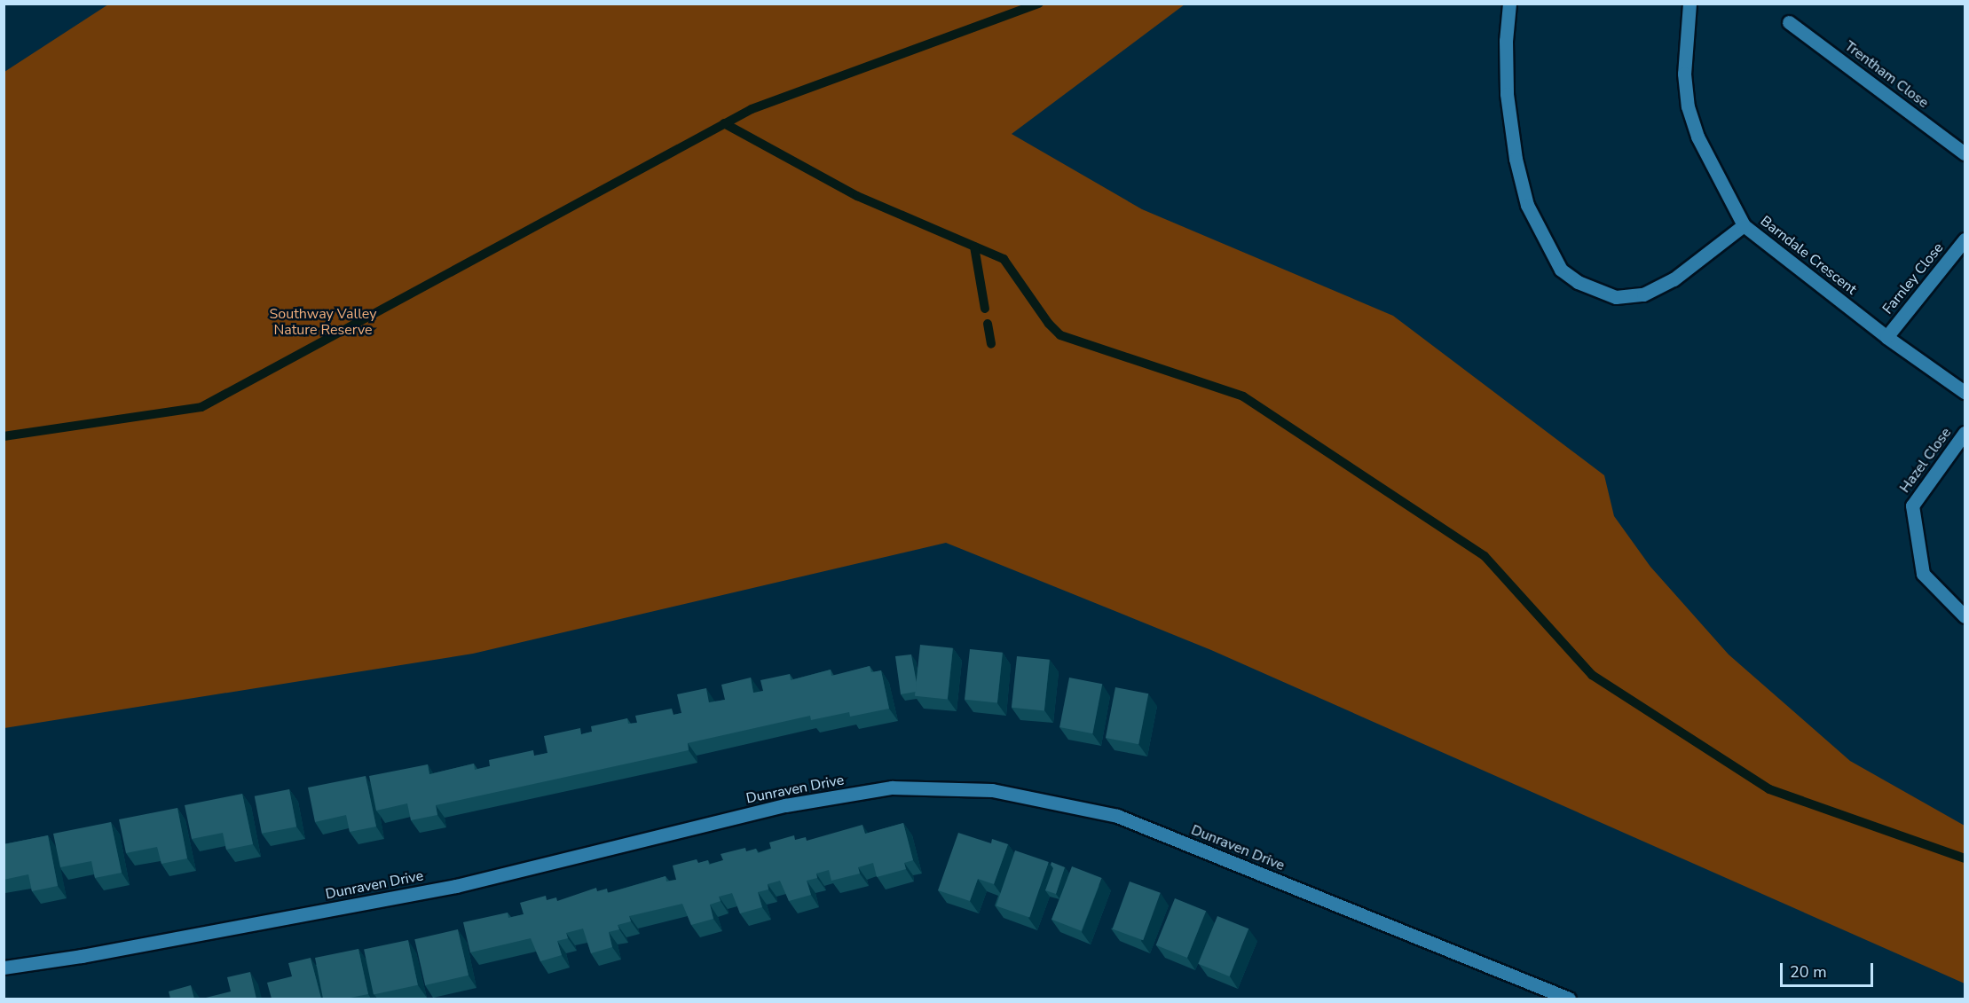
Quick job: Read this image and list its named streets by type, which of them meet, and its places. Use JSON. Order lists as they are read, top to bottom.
{
  "streets": {
    "street": [
      "Trentham Close",
      "Barndale Crescent",
      "Farnley Close",
      "Hazel Close",
      "Dunraven Drive"
    ]
  },
  "crossings": [
    ["Barndale Crescent", "Farnley Close"]
  ],
  "parks": ["Southway Valley Nature Reserve"],
  "scale_bar": "20 m"
}
